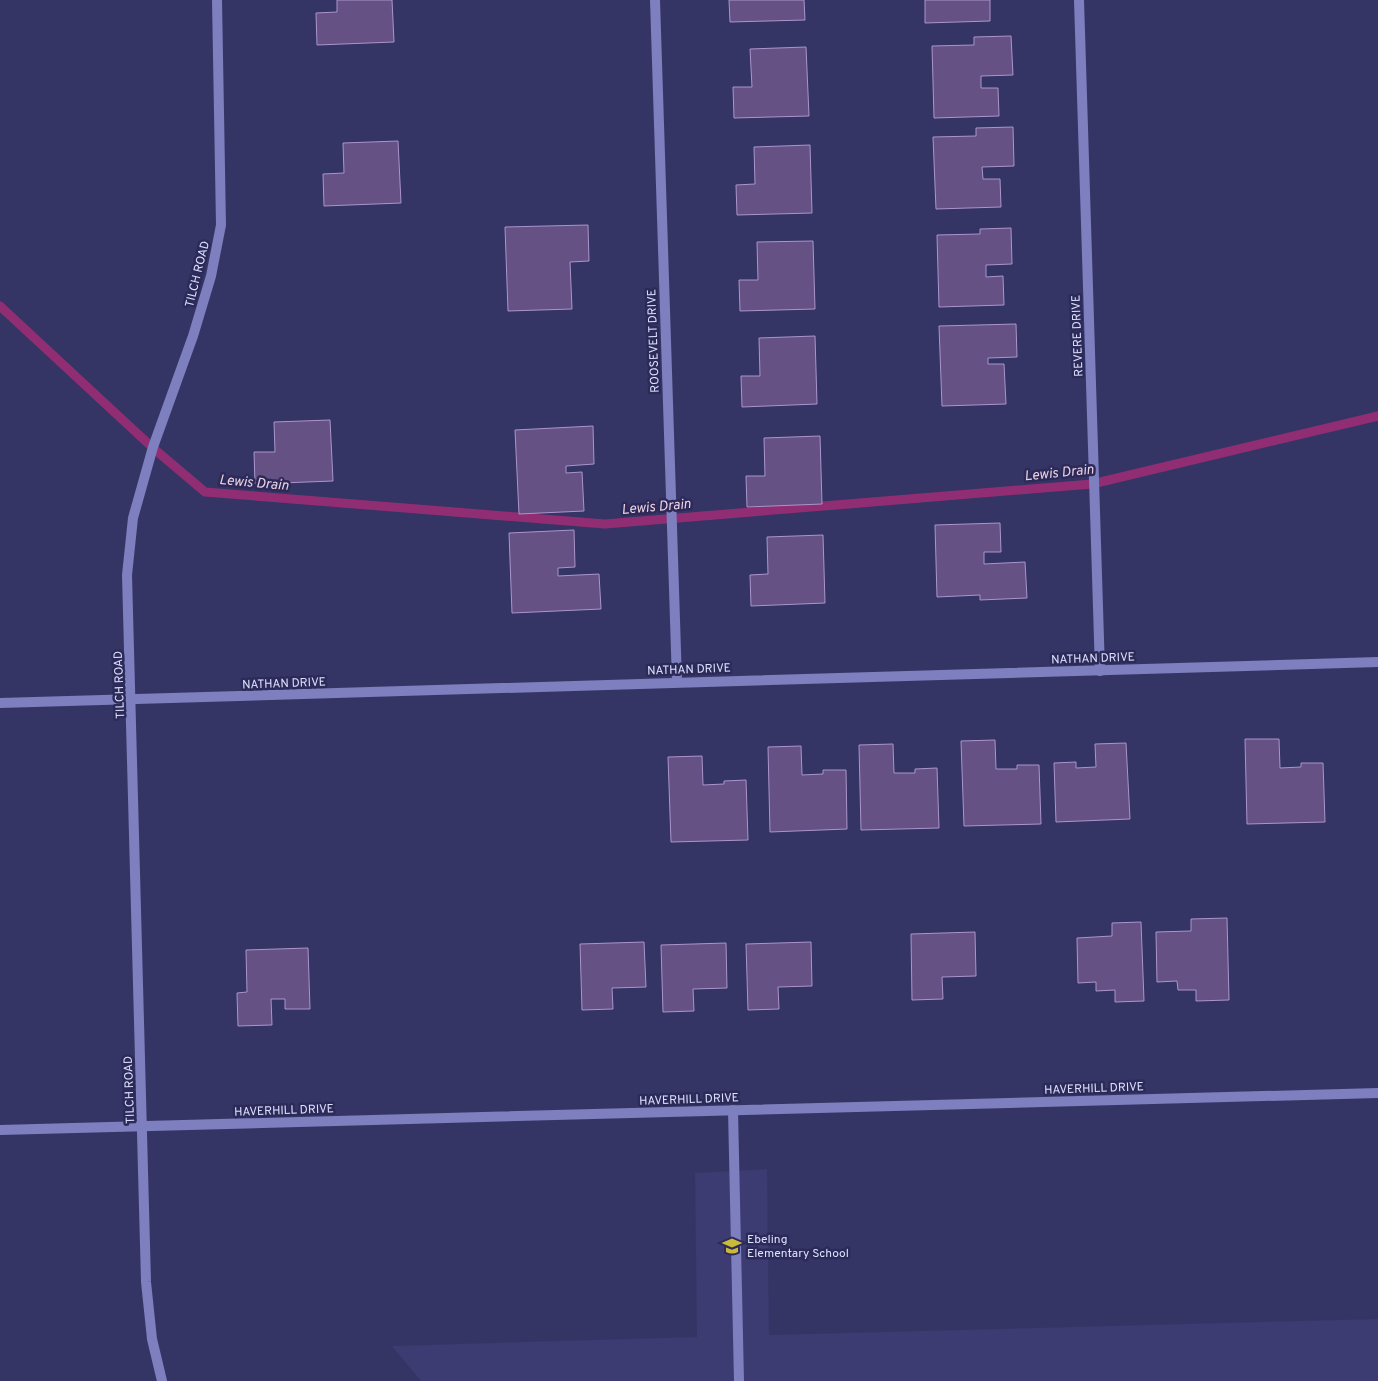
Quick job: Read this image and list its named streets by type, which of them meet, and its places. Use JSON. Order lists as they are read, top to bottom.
{
  "streets": {
    "street": [
      "TILCH ROAD",
      "REVERE DRIVE",
      "ROOSEVELT DRIVE",
      "NATHAN DRIVE",
      "HAVERHILL DRIVE"
    ]
  },
  "crossings": [
    ["TILCH ROAD", "NATHAN DRIVE"],
    ["TILCH ROAD", "HAVERHILL DRIVE"],
    ["REVERE DRIVE", "NATHAN DRIVE"],
    ["ROOSEVELT DRIVE", "NATHAN DRIVE"]
  ],
  "water": ["Lewis Drain"],
  "places": {
    "school or university": ["Ebeling Elementary School"]
  }
}
